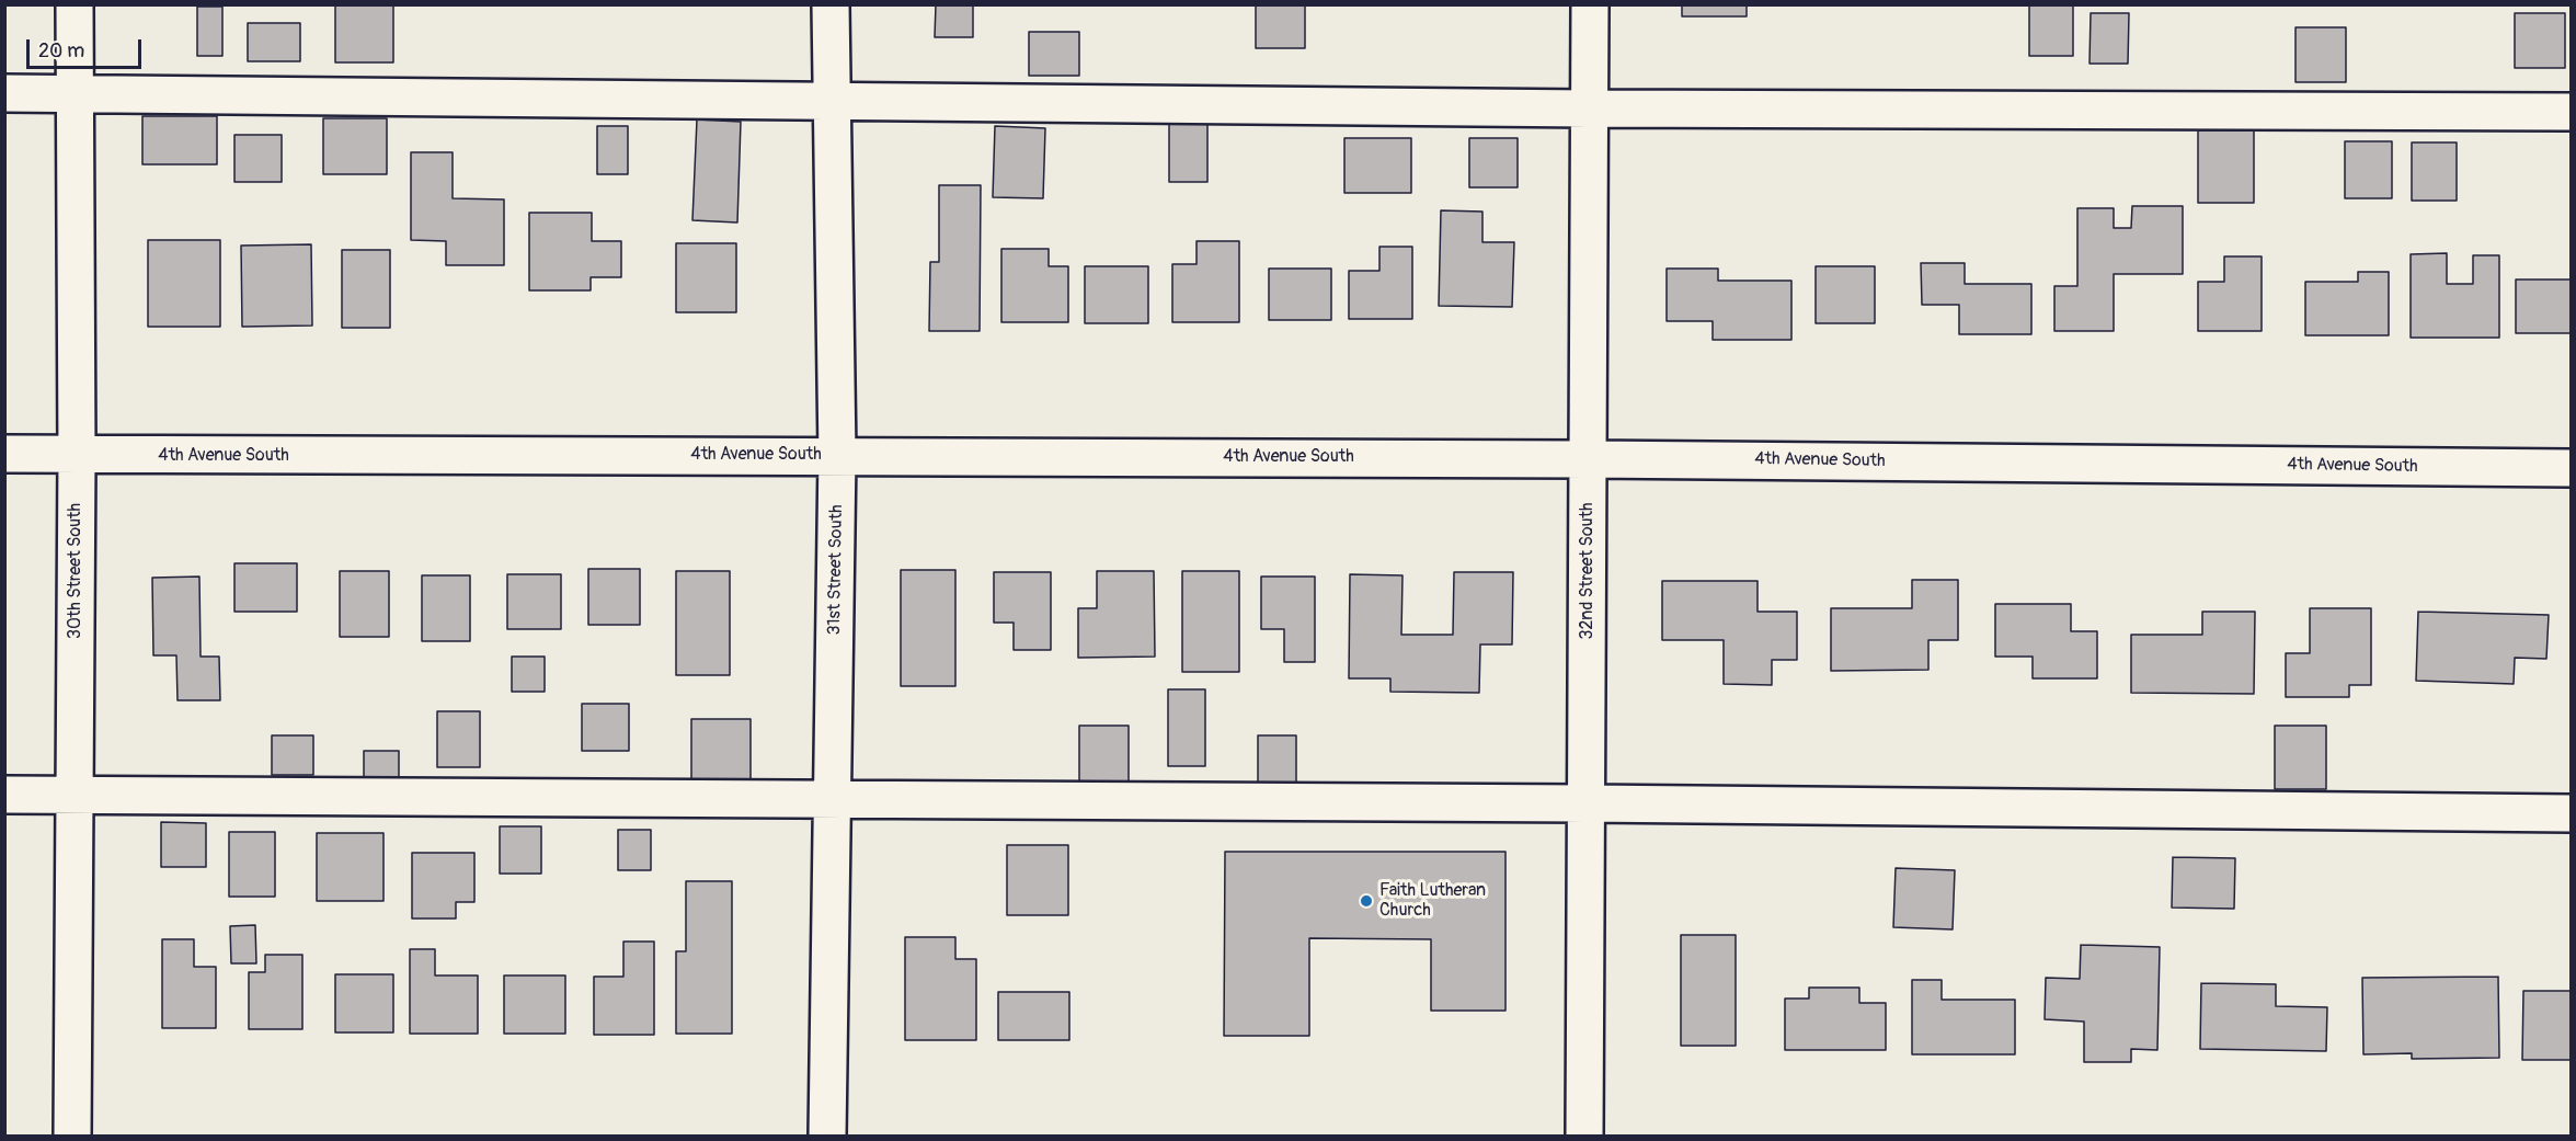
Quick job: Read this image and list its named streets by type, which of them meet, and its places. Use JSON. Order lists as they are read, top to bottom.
{
  "streets": {
    "street": [
      "4th Avenue South",
      "31st Street South",
      "30th Street South",
      "32nd Street South"
    ]
  },
  "crossings": [
    ["4th Avenue South", "31st Street South"],
    ["4th Avenue South", "30th Street South"],
    ["4th Avenue South", "32nd Street South"]
  ],
  "places": ["Faith Lutheran Church"],
  "scale_bar": "20 m"
}
